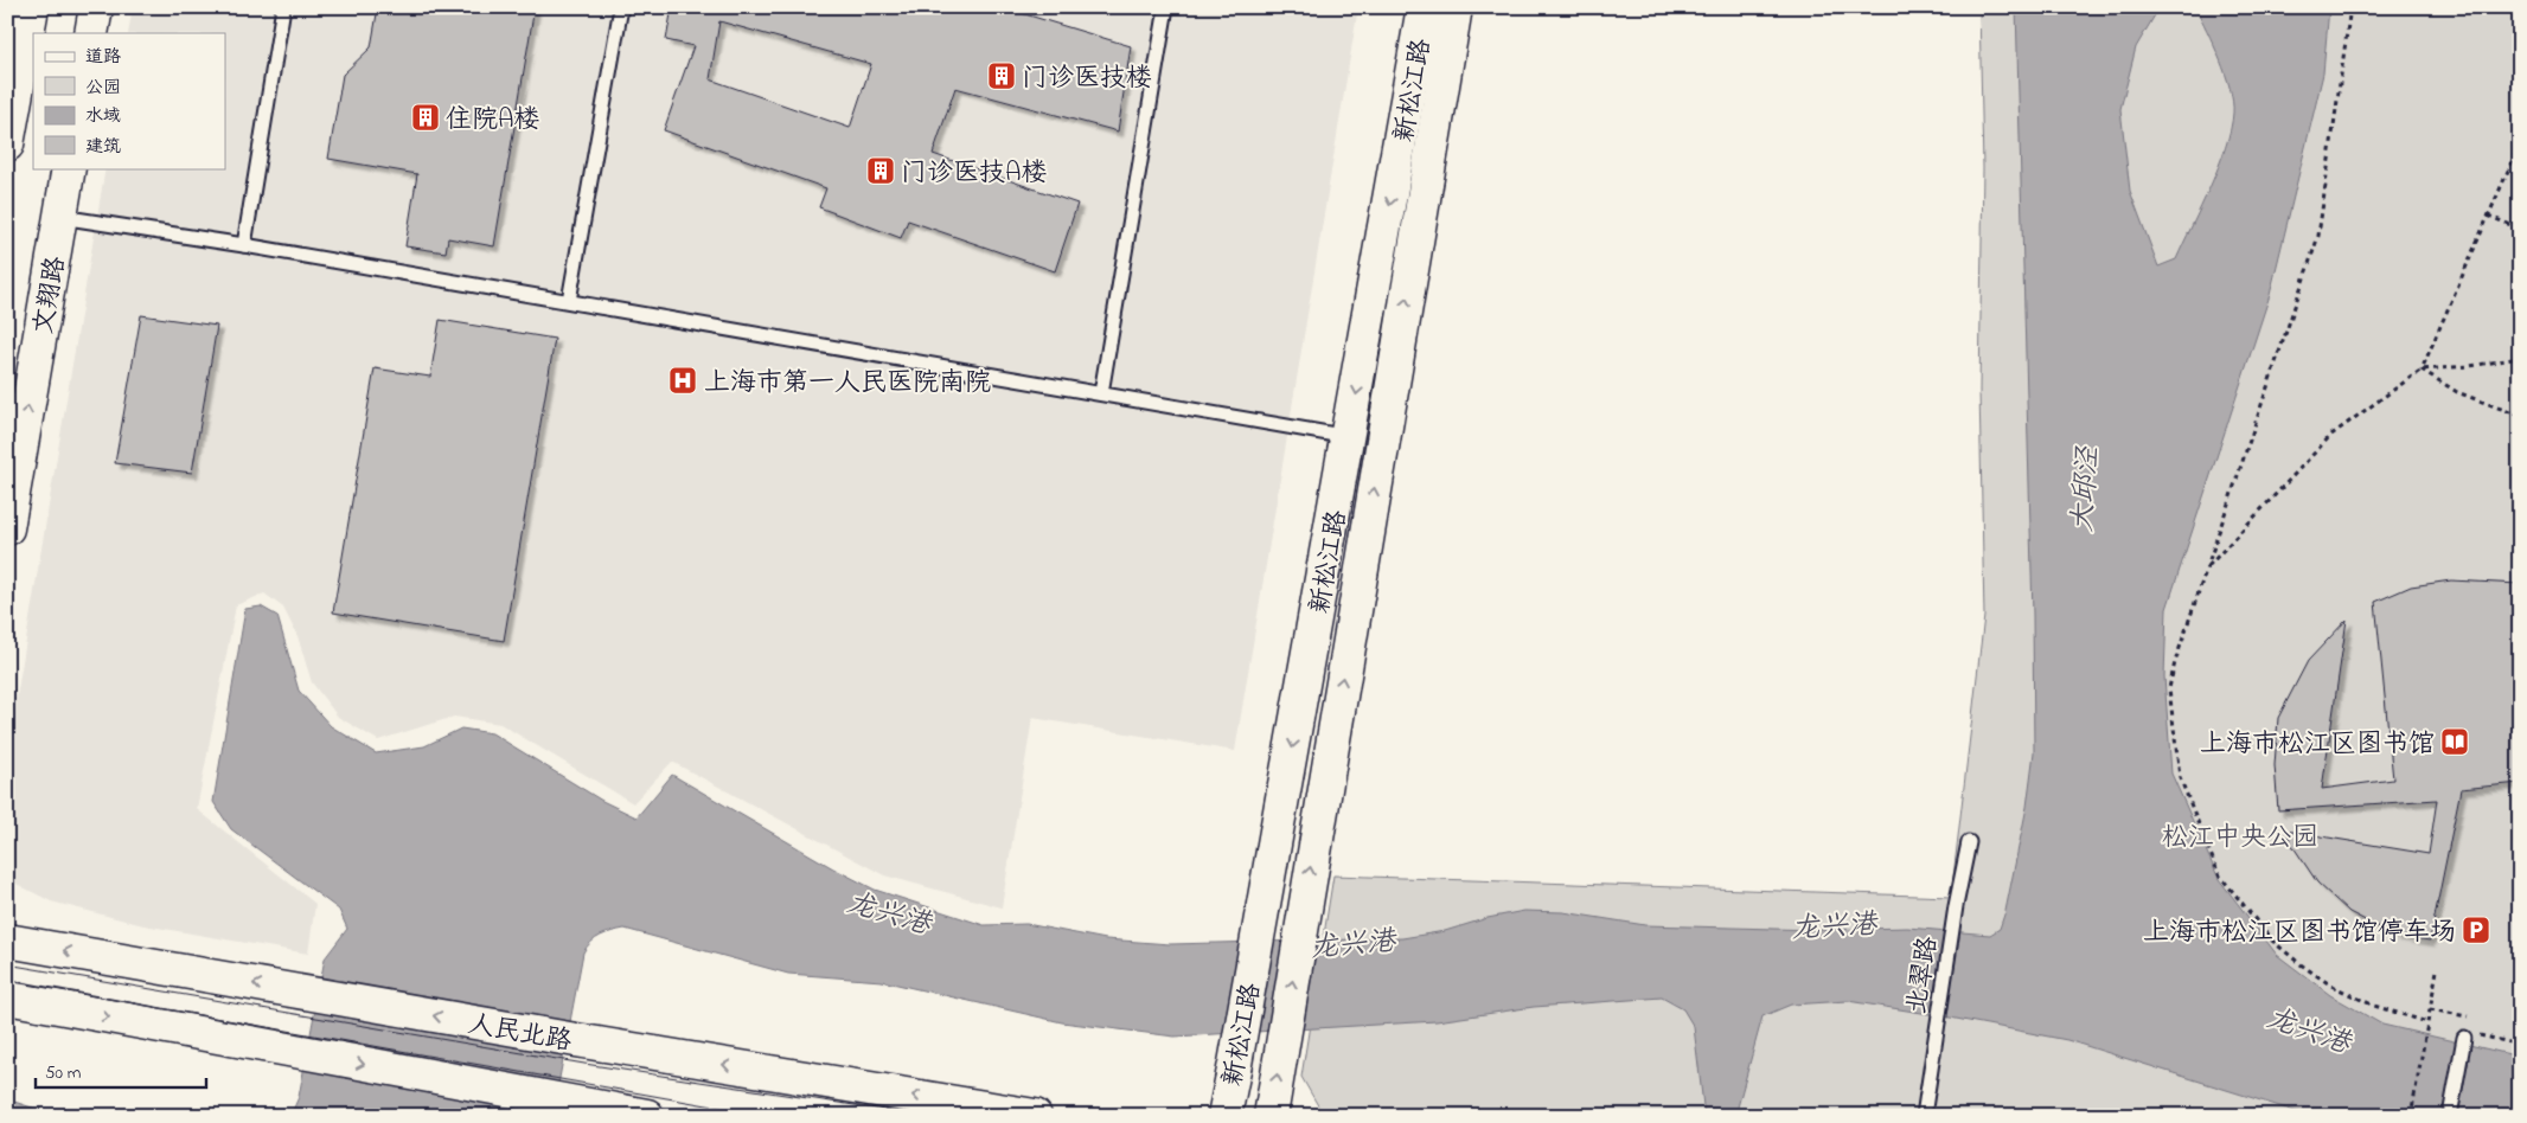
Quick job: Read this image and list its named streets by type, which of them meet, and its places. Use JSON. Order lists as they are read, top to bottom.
{
  "streets": {
    "main road": ["新松江路", "文翔路", "人民北路"],
    "lane": ["北翠路"]
  },
  "one_way": ["文翔路"],
  "water": ["大邱泾", "龙兴港"],
  "parks": ["松江中央公园"],
  "places": {
    "building": ["门诊医技楼", "住院A楼", "门诊医技A楼"],
    "hospital": ["上海市第一人民医院南院"],
    "library": ["上海市松江区图书馆"],
    "parking": ["上海市松江区图书馆停车场"]
  },
  "legend": [
    "道路",
    "公园",
    "水域",
    "建筑"
  ],
  "scale_bar": "50 m"
}
